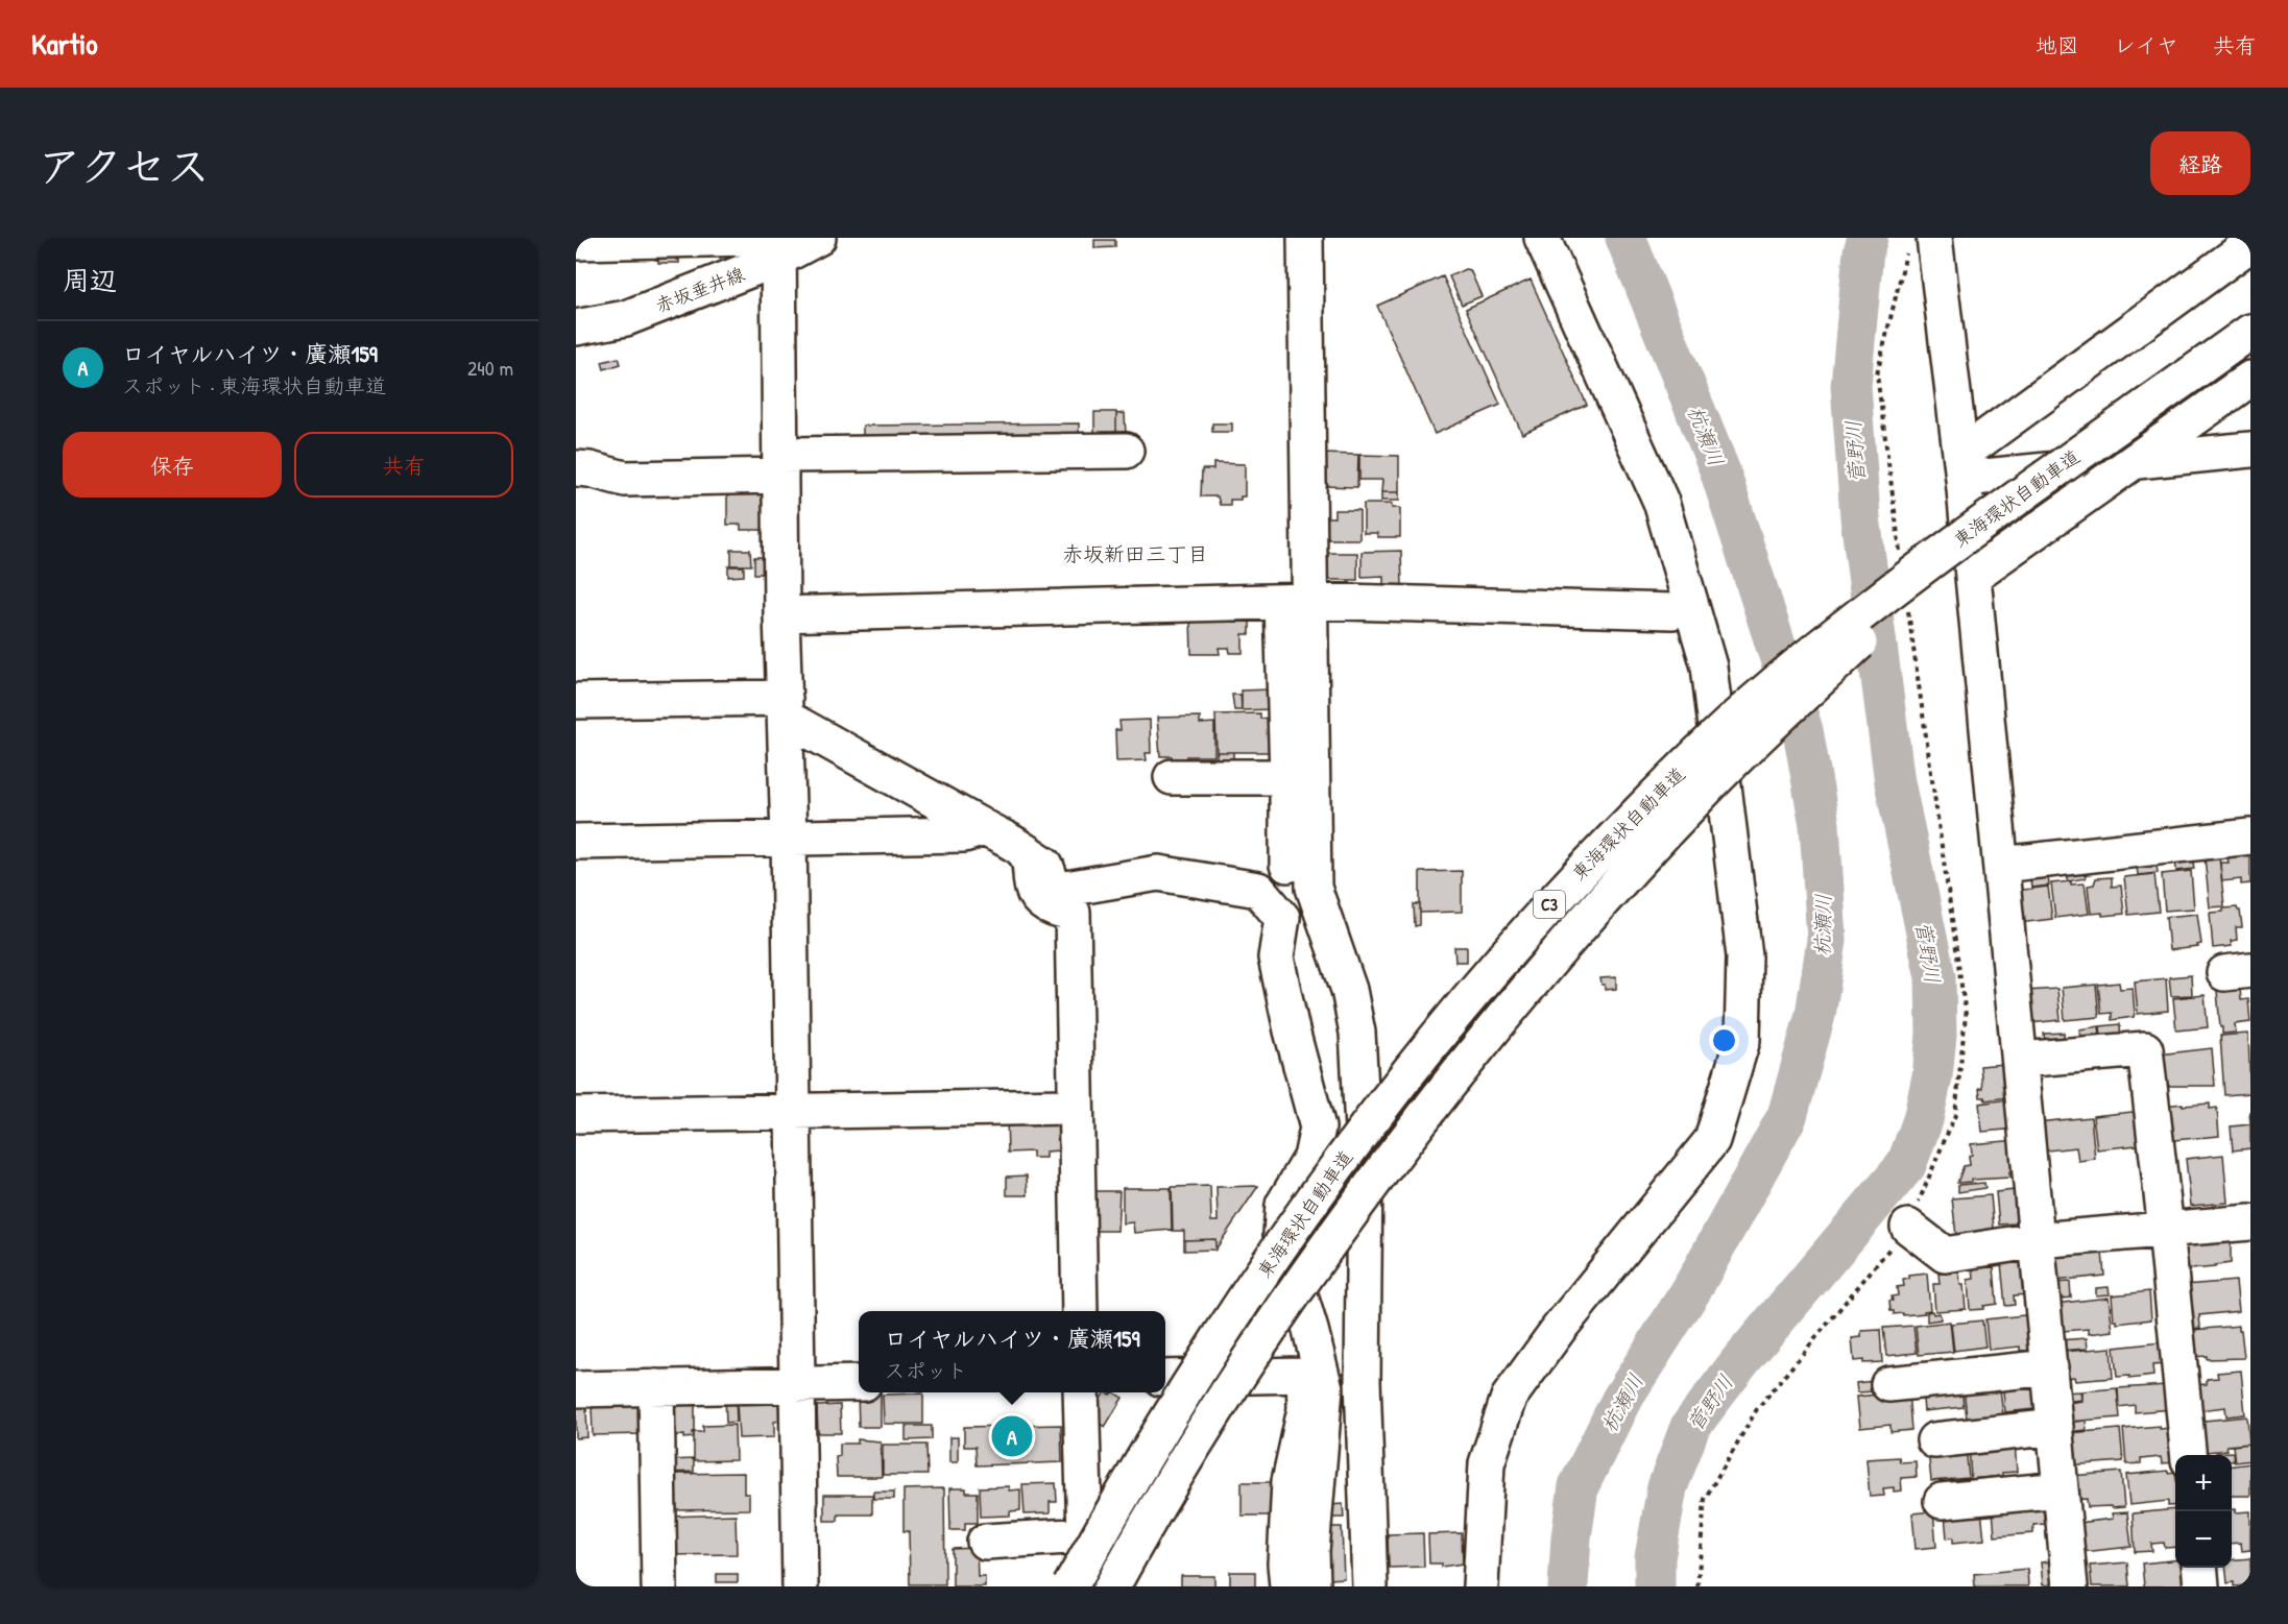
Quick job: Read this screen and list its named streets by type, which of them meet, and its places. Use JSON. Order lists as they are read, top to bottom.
{
  "streets": {
    "main road": ["赤坂垂井線", "東海環状自動車道", "C3"]
  },
  "districts": ["赤坂新田三丁目"],
  "water": ["杭瀬川", "菅野川"],
  "page": {
    "header": "Kartio",
    "nav": ["地図", "レイヤ", "共有"],
    "title": "アクセス",
    "buttons": [
      "経路",
      ["保存", "共有"]
    ],
    "heading": "周辺",
    "list": [
      {
        "mark": "A",
        "name": "ロイヤルハイツ・廣瀬159",
        "note": "スポット · 東海環状自動車道",
        "value": "240 m"
      }
    ],
    "popup": ["ロイヤルハイツ・廣瀬159", "スポット"],
    "pins": "A",
    "map_buttons": ["+", "−"]
  }
}
